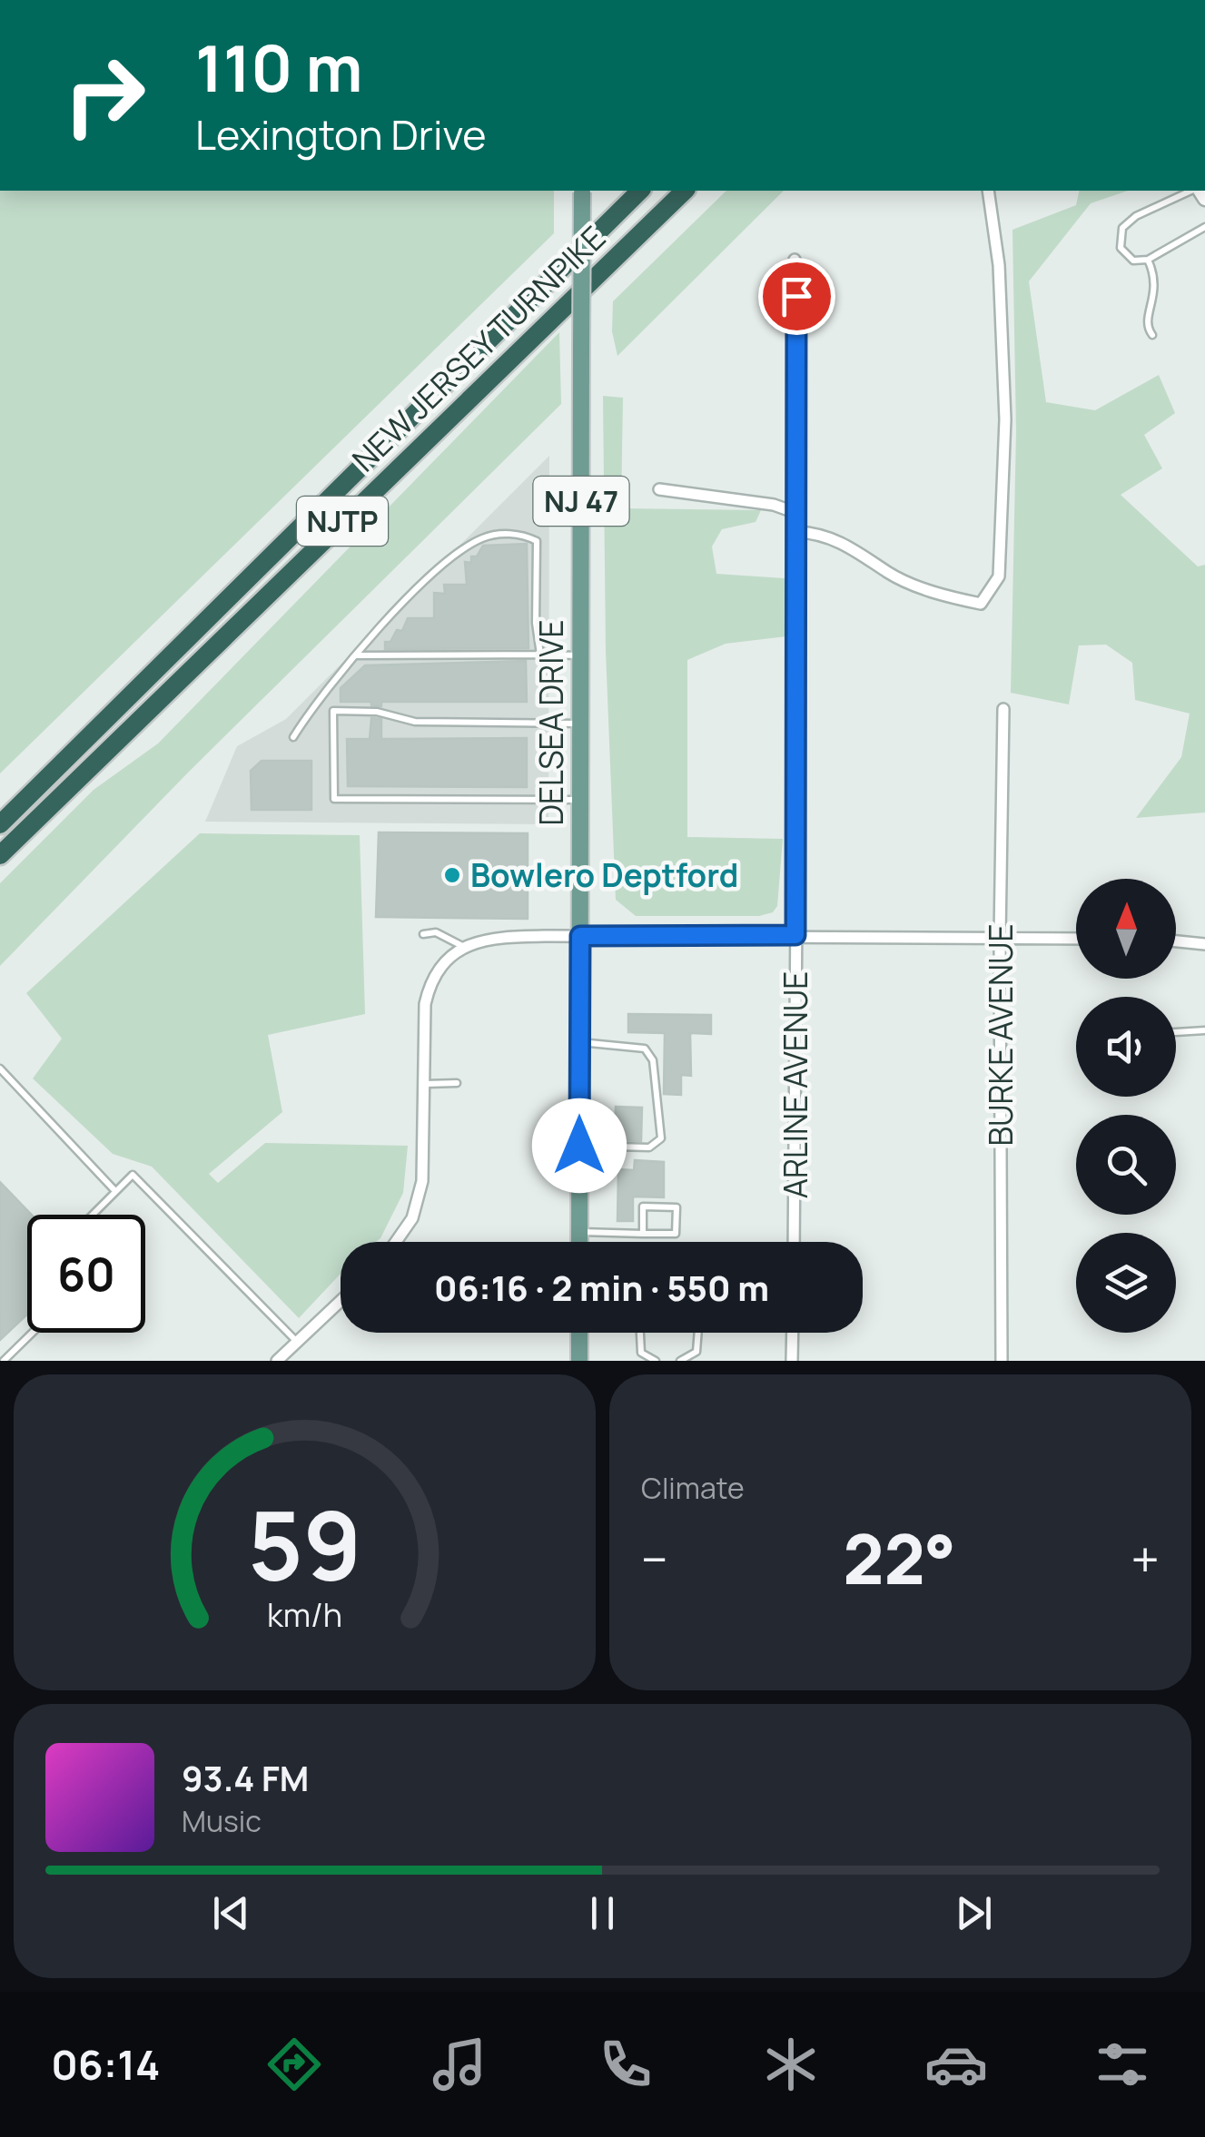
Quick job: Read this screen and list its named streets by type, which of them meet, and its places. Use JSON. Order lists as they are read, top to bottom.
{
  "streets": {
    "highway": ["NEW JERSEY TURNPIKE", "NJTP"],
    "main road": ["NJ 47", "DELSEA DRIVE"],
    "street": ["BURKE AVENUE", "ARLINE AVENUE"]
  },
  "places": ["Bowlero Deptford"],
  "north": "top",
  "page": {
    "turn": ["110 m", "Lexington Drive"],
    "limit": "60",
    "trip": "06:16 · 2 min · 550 m",
    "tile": "Climate",
    "heat": ["−", "22°", "+"],
    "song": ["93.4 FM", "Music"],
    "tabs": "06:14",
    "gauge": ["59", "km/h"]
  }
}
